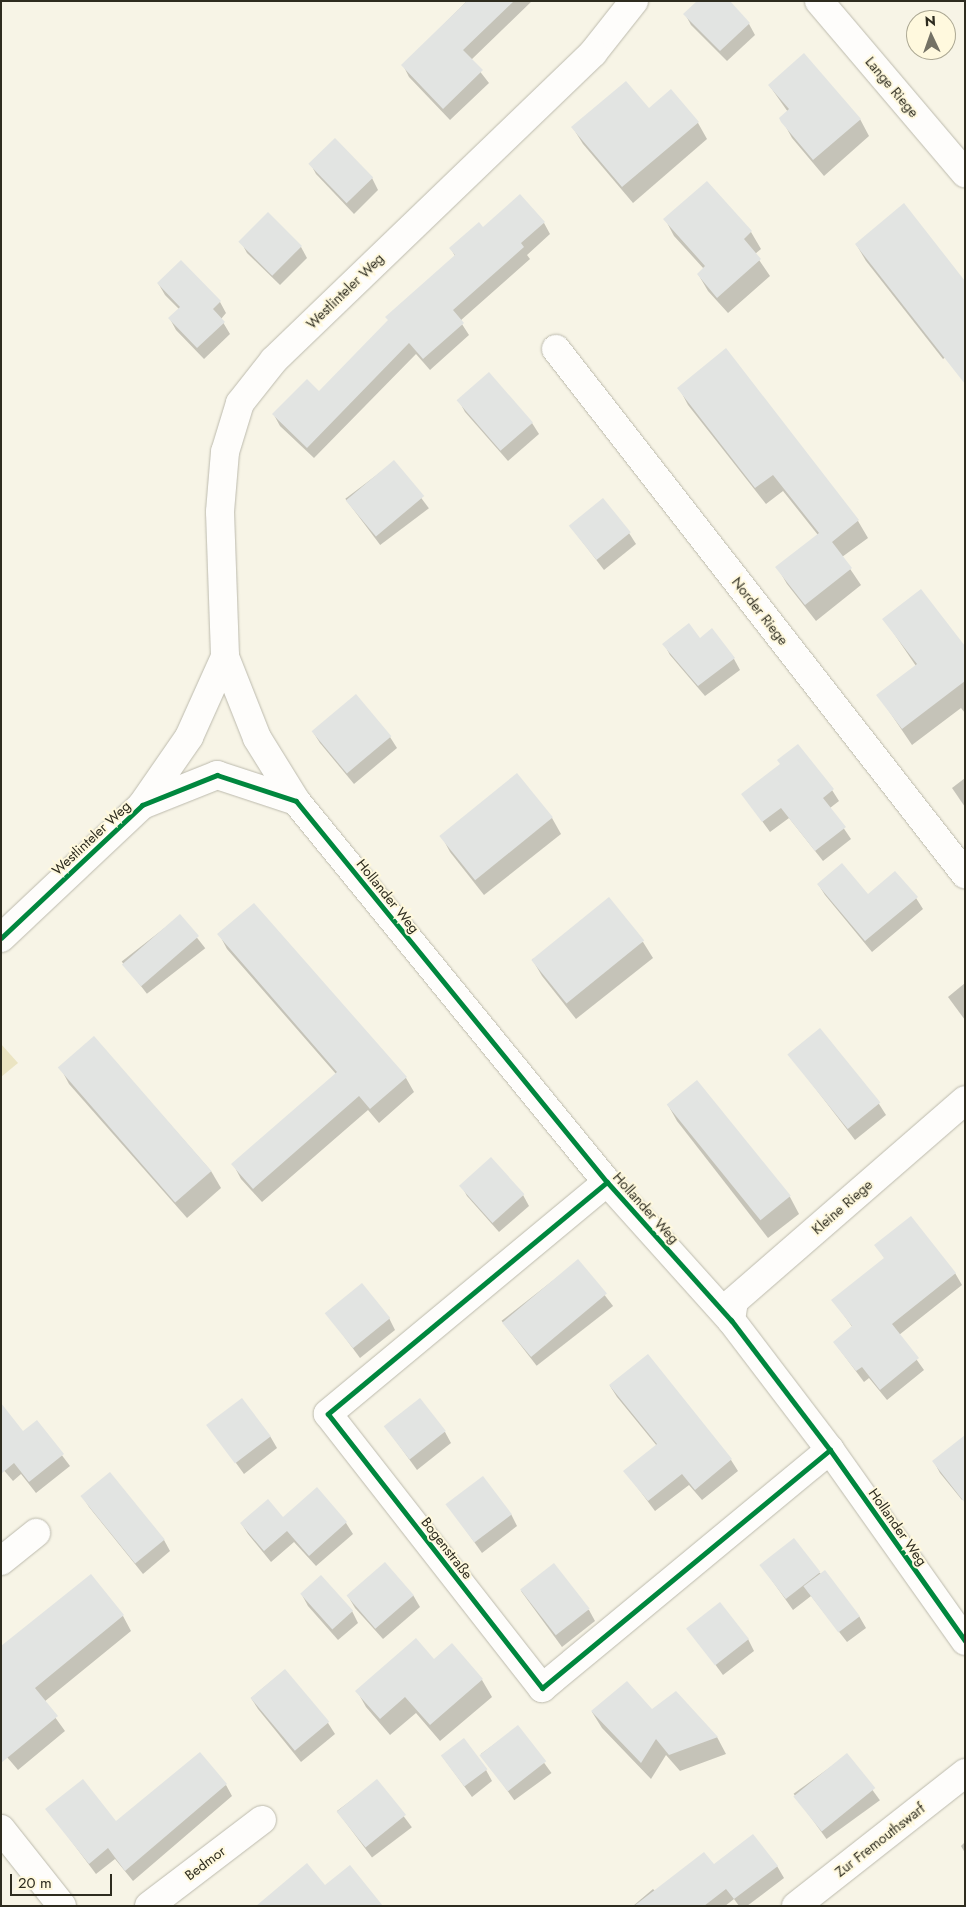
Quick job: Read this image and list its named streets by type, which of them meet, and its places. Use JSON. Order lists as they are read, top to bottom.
{
  "streets": {
    "street": [
      "Lange Riege",
      "Westlinteler Weg",
      "Norder Riege",
      "Hollander Weg",
      "Kleine Riege",
      "Bogenstraße",
      "Zur Fremouthswarf",
      "Bedmor"
    ]
  },
  "crossings": [
    ["Westlinteler Weg", "Hollander Weg"],
    ["Hollander Weg", "Kleine Riege"],
    ["Hollander Weg", "Bogenstraße"]
  ],
  "scale_bar": "20 m",
  "north": "top"
}
